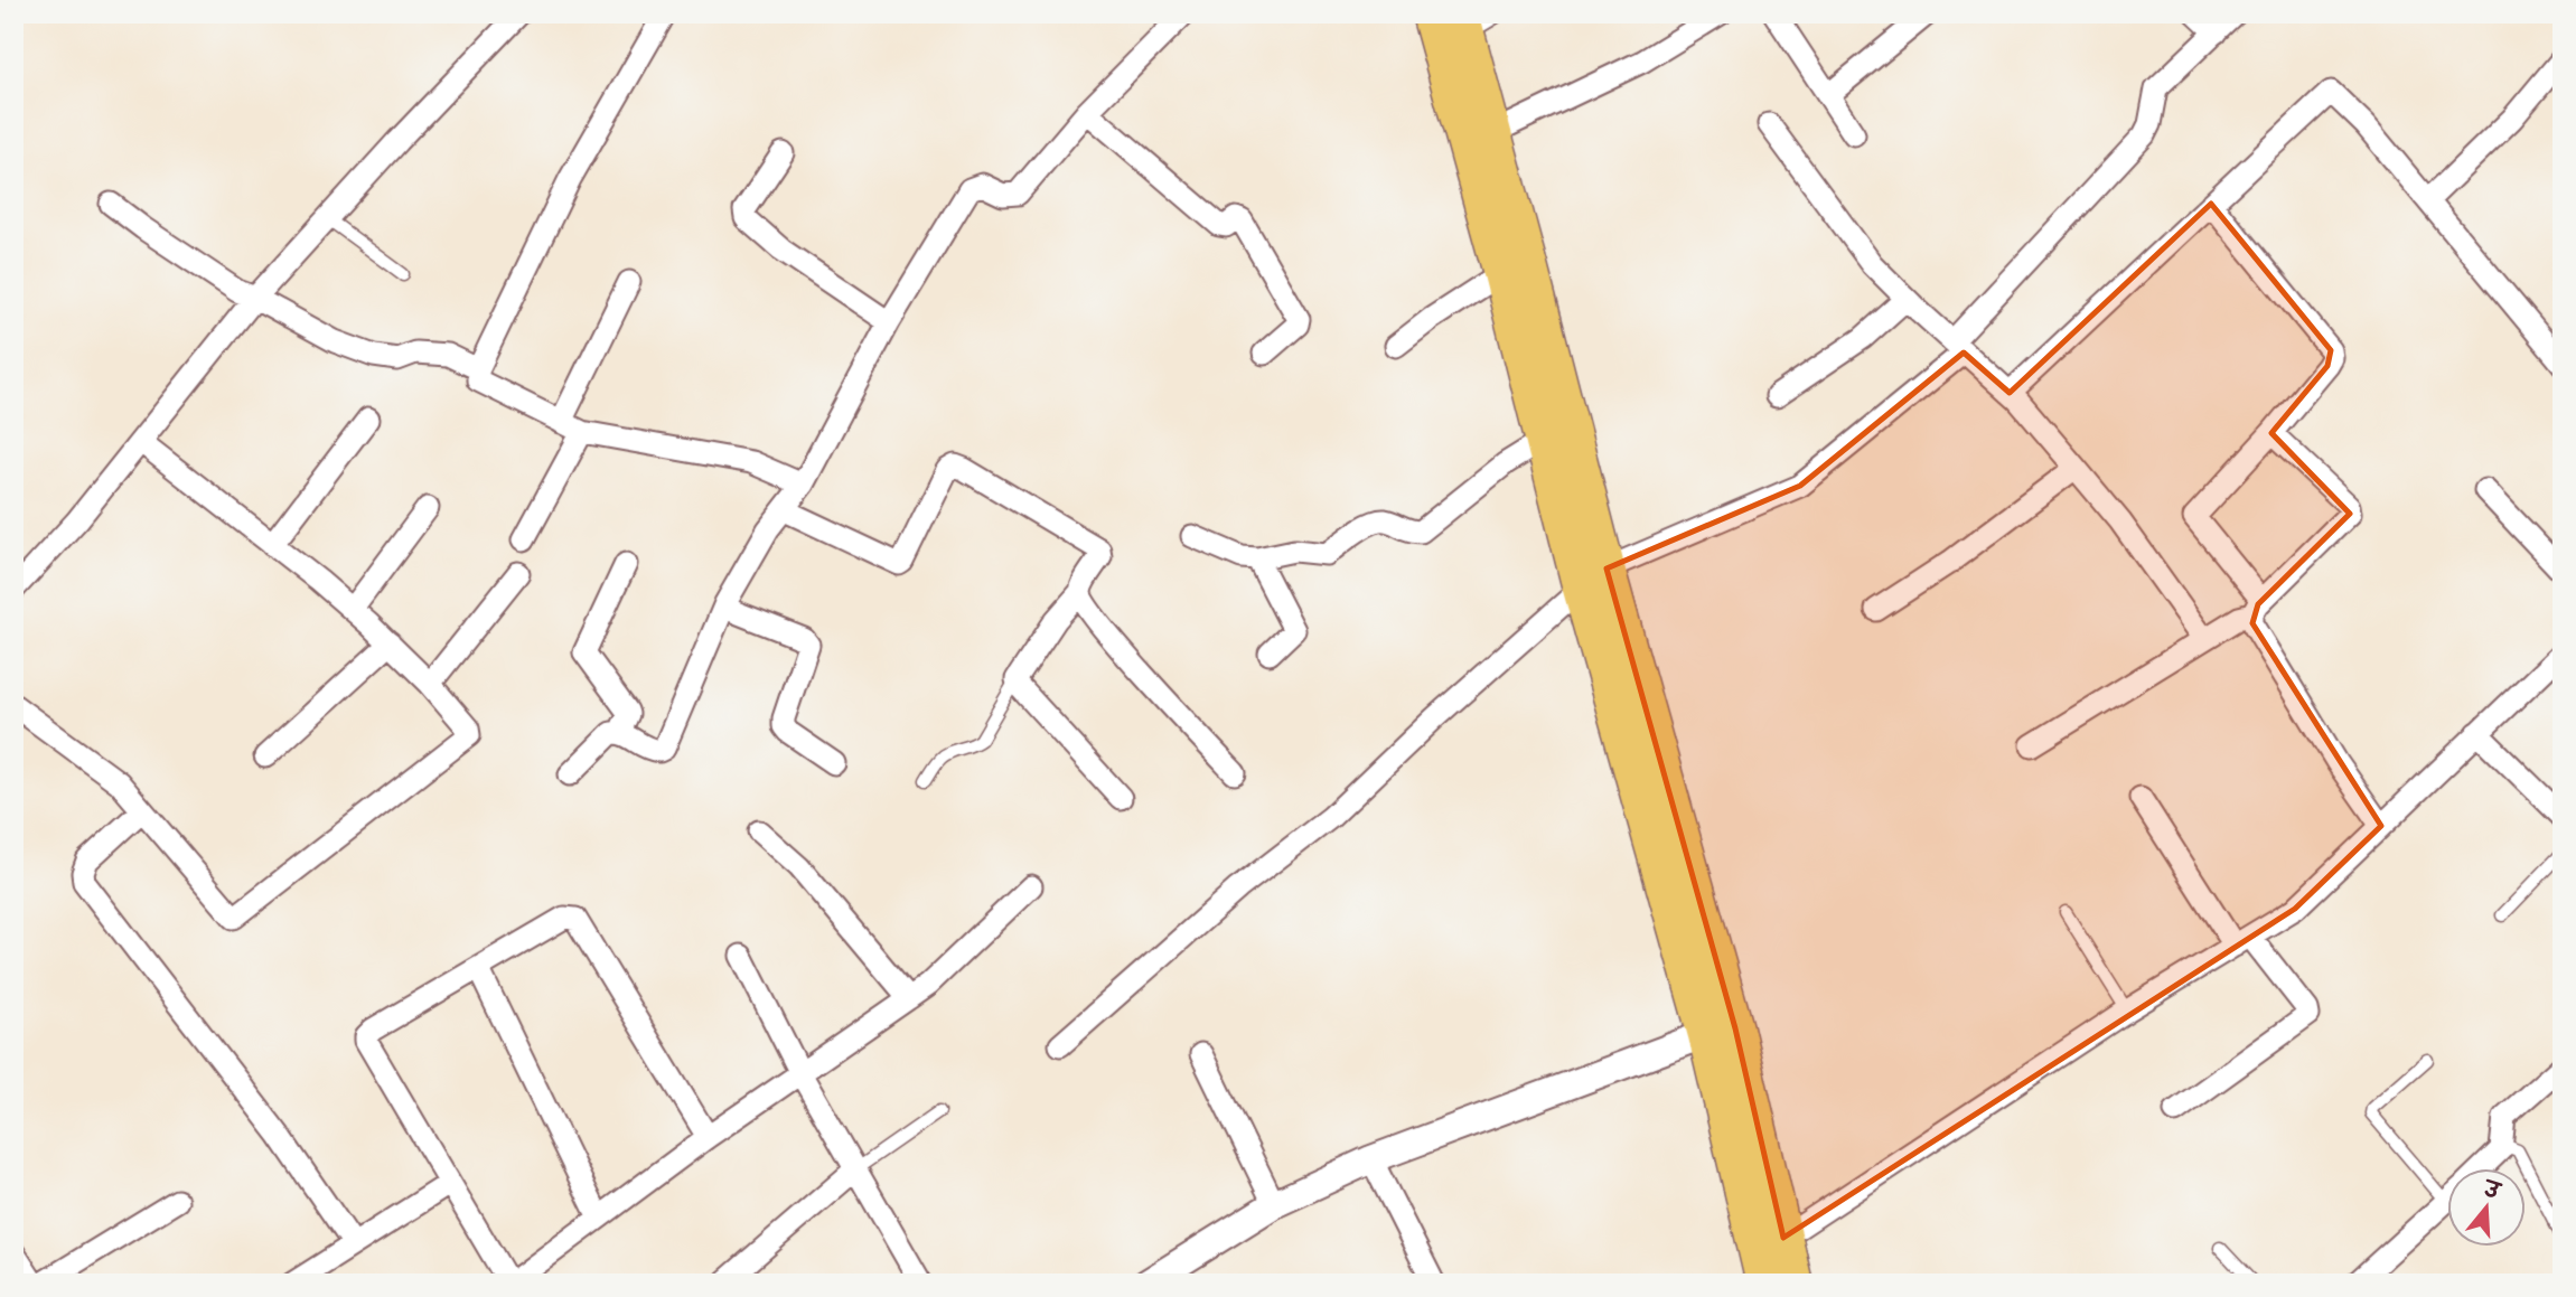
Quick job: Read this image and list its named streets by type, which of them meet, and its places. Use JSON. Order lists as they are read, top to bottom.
{
  "north": "top"
}
